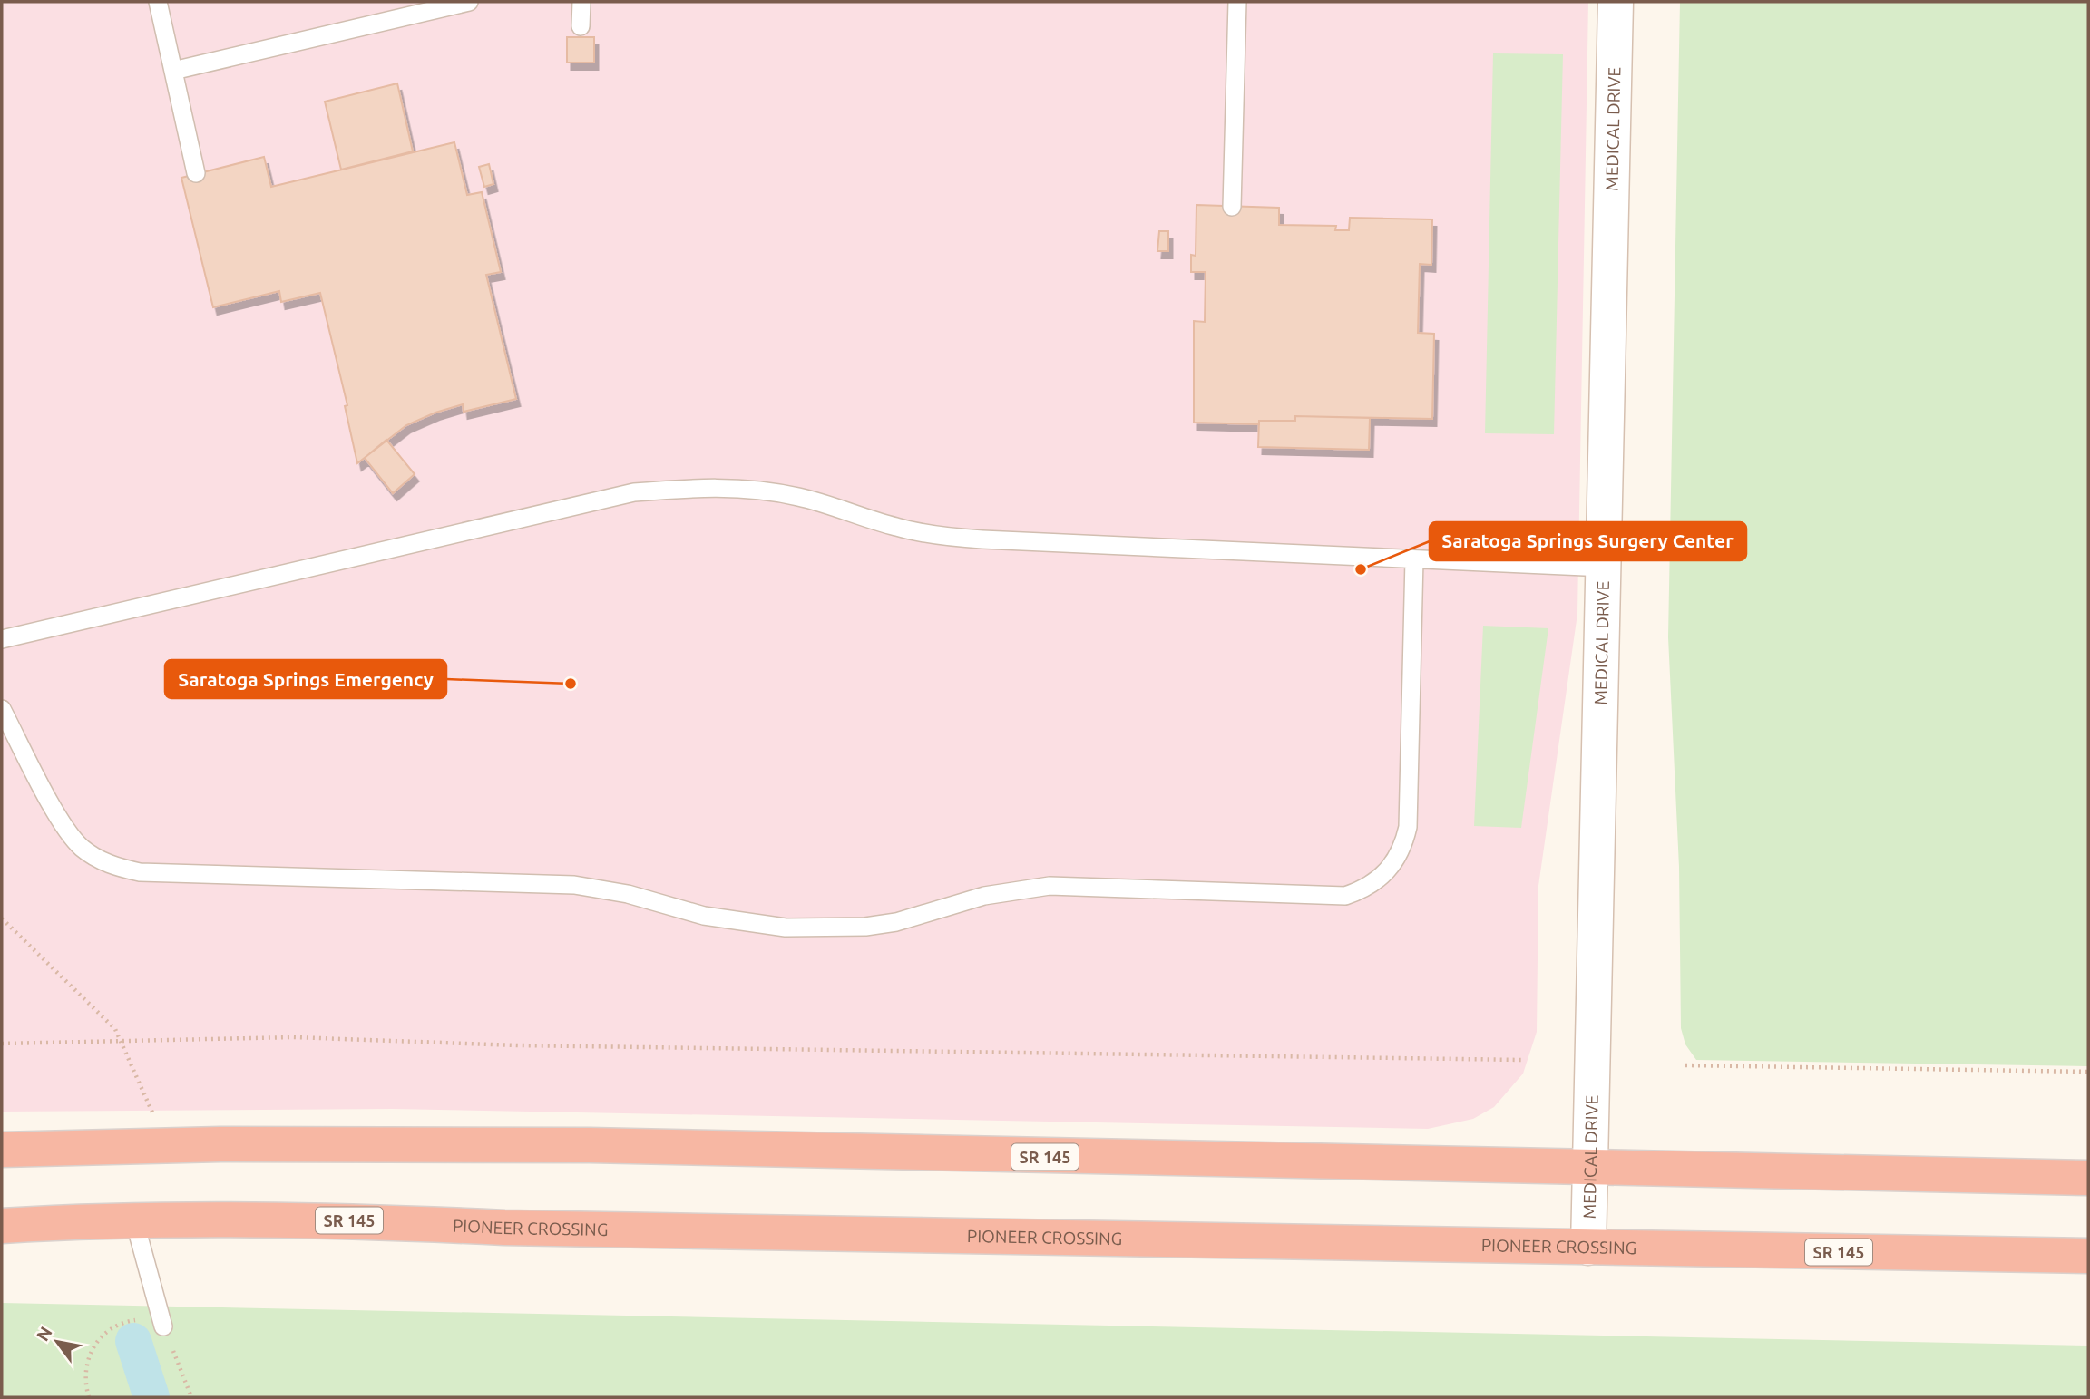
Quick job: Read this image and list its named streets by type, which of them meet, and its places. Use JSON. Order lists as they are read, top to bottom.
{
  "streets": {
    "highway": ["SR 145", "PIONEER CROSSING"],
    "street": ["MEDICAL DRIVE"]
  },
  "crossings": [
    ["MEDICAL DRIVE", "SR 145"],
    ["MEDICAL DRIVE", "PIONEER CROSSING"]
  ],
  "places": ["Saratoga Springs Surgery Center", "Saratoga Springs Emergency"],
  "north": "top left"
}
